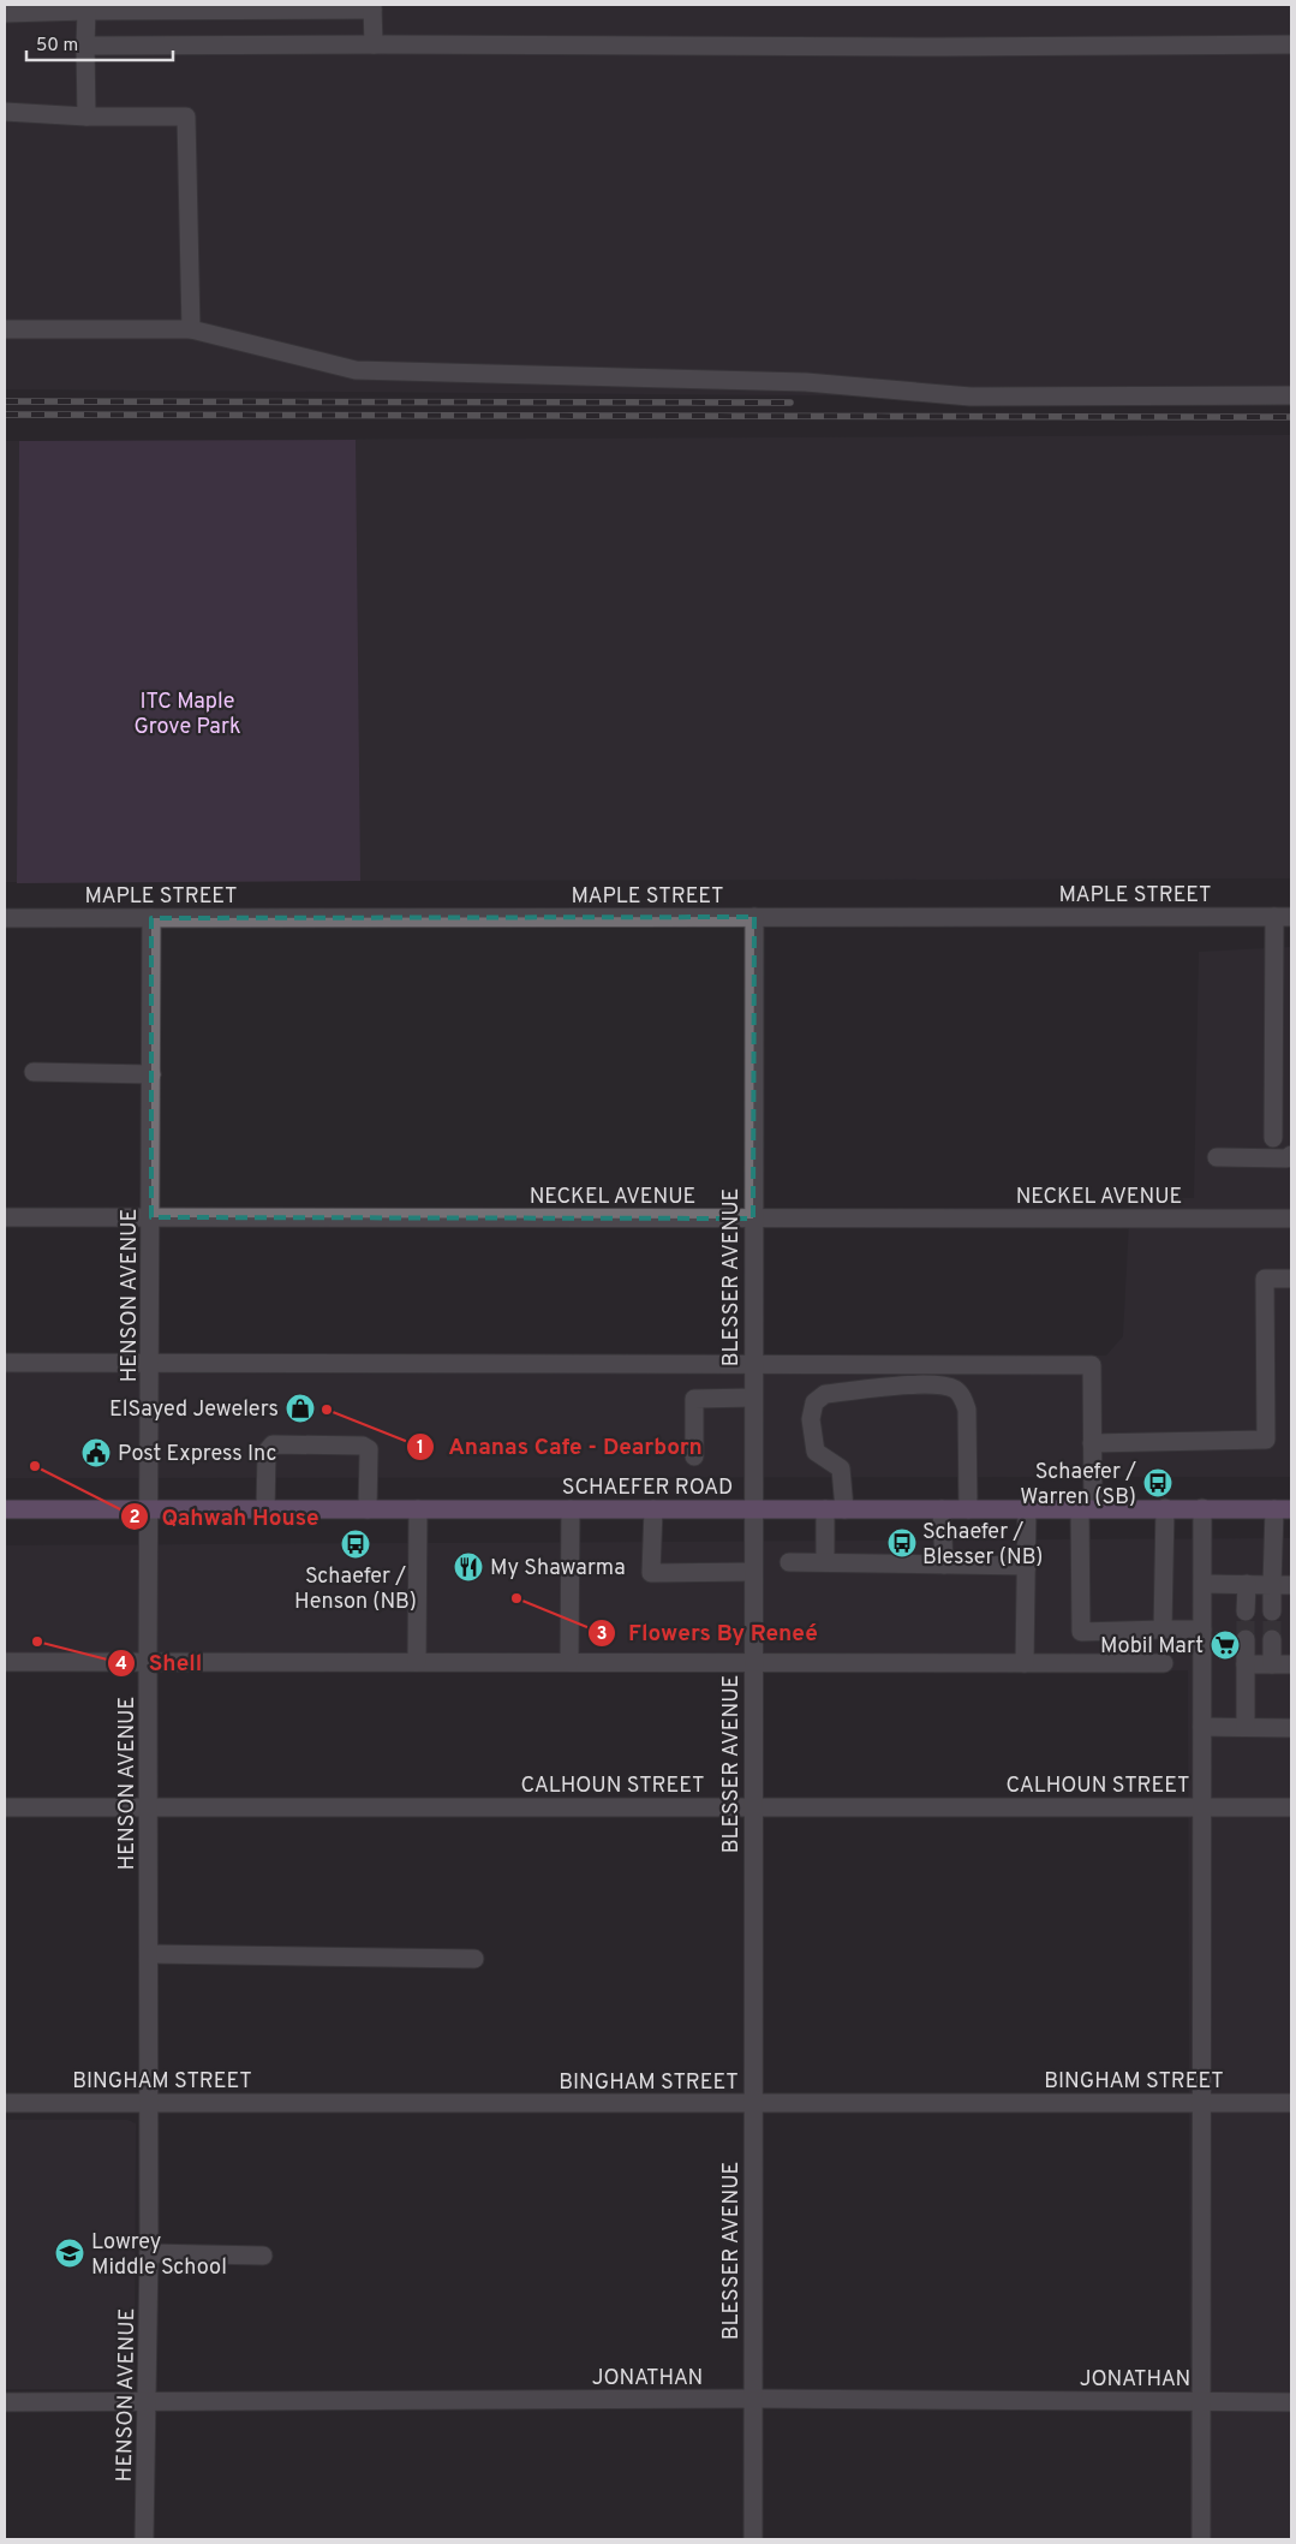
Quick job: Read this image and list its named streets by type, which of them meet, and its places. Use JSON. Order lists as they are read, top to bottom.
{
  "streets": {
    "main road": ["SCHAEFER ROAD"],
    "street": [
      "MAPLE STREET",
      "NECKEL AVENUE",
      "BLESSER AVENUE",
      "HENSON AVENUE",
      "CALHOUN STREET",
      "BINGHAM STREET",
      "JONATHAN"
    ]
  },
  "crossings": [
    ["MAPLE STREET", "BLESSER AVENUE"],
    ["MAPLE STREET", "HENSON AVENUE"],
    ["NECKEL AVENUE", "BLESSER AVENUE"],
    ["NECKEL AVENUE", "HENSON AVENUE"],
    ["BLESSER AVENUE", "SCHAEFER ROAD"],
    ["BLESSER AVENUE", "CALHOUN STREET"],
    ["BLESSER AVENUE", "BINGHAM STREET"],
    ["BLESSER AVENUE", "JONATHAN"],
    ["HENSON AVENUE", "SCHAEFER ROAD"],
    ["HENSON AVENUE", "CALHOUN STREET"],
    ["HENSON AVENUE", "BINGHAM STREET"],
    ["HENSON AVENUE", "JONATHAN"]
  ],
  "parks": ["ITC Maple Grove Park"],
  "places": {
    "shop": ["ElSayed Jewelers"],
    "other": [
      "Ananas Cafe - Dearborn",
      "Qahwah House",
      "Flowers By Reneé",
      "Shell"
    ],
    "public building": ["Post Express Inc"],
    "bus stop": ["Schaefer / Warren (SB)", "Schaefer / Blesser (NB)", "Schaefer / Henson (NB)"],
    "restaurant": ["My Shawarma"],
    "supermarket": ["Mobil Mart"],
    "school or university": ["Lowrey Middle School"]
  },
  "scale_bar": "50 m"
}
